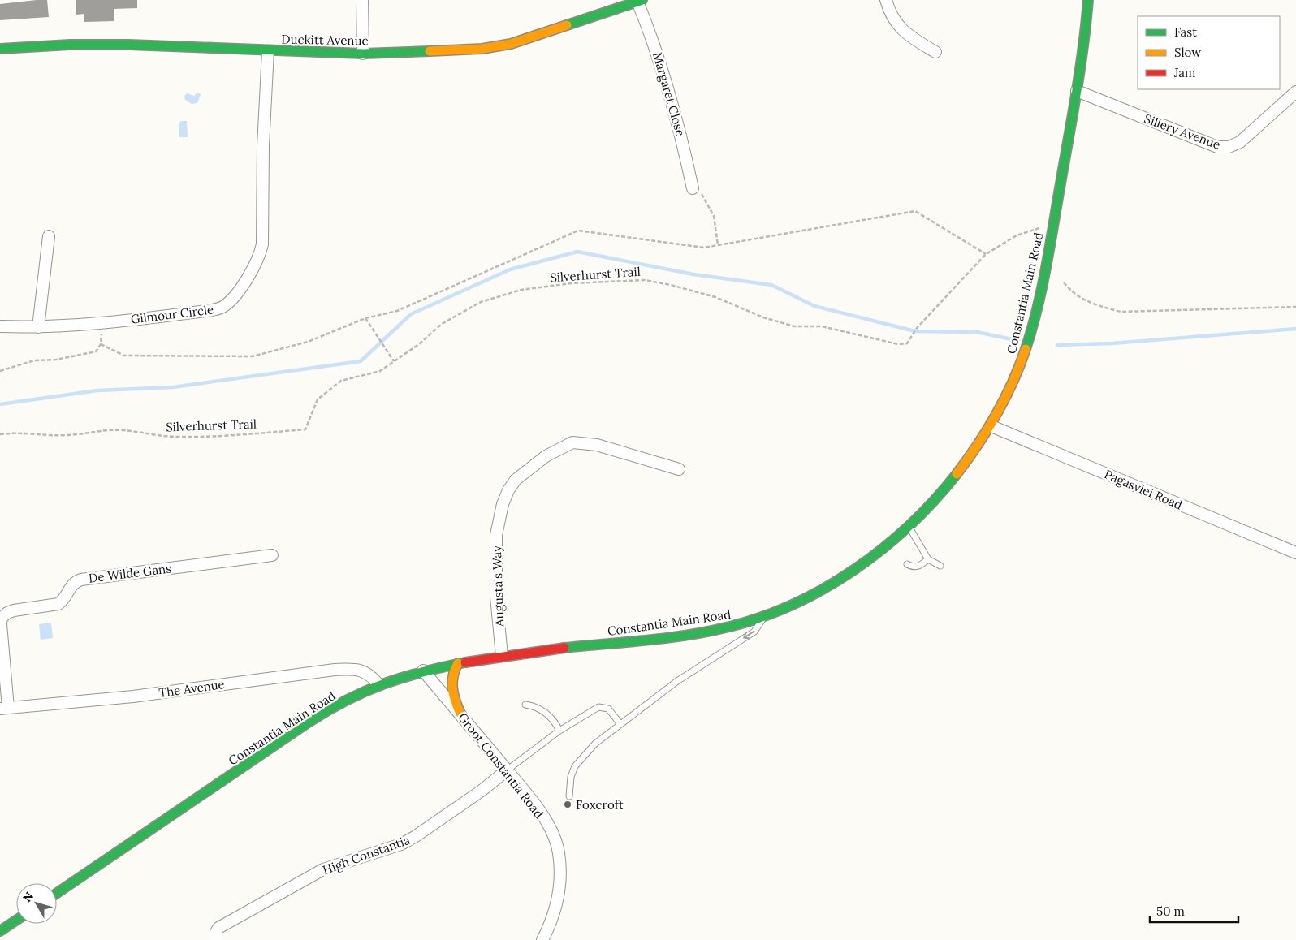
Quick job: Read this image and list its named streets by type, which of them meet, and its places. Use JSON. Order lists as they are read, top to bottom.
{
  "streets": {
    "main road": ["Duckitt Avenue", "Constantia Main Road"],
    "street": [
      "Margaret Close",
      "Sillery Avenue",
      "Gilmour Circle",
      "Pagasvlei Road",
      "De Wilde Gans",
      "Augusta's Way",
      "The Avenue",
      "Groot Constantia Road",
      "High Constantia"
    ],
    "path": ["Silverhurst Trail"]
  },
  "crossings": [
    ["Duckitt Avenue", "Margaret Close"],
    ["Duckitt Avenue", "Gilmour Circle"],
    ["Sillery Avenue", "Constantia Main Road"],
    ["Constantia Main Road", "Pagasvlei Road"],
    ["Constantia Main Road", "Augusta's Way"],
    ["Constantia Main Road", "The Avenue"],
    ["Constantia Main Road", "Groot Constantia Road"],
    ["Groot Constantia Road", "High Constantia"]
  ],
  "places": ["Foxcroft"],
  "legend": ["Fast", "Slow", "Jam"],
  "scale_bar": "50 m",
  "north": "top left"
}
